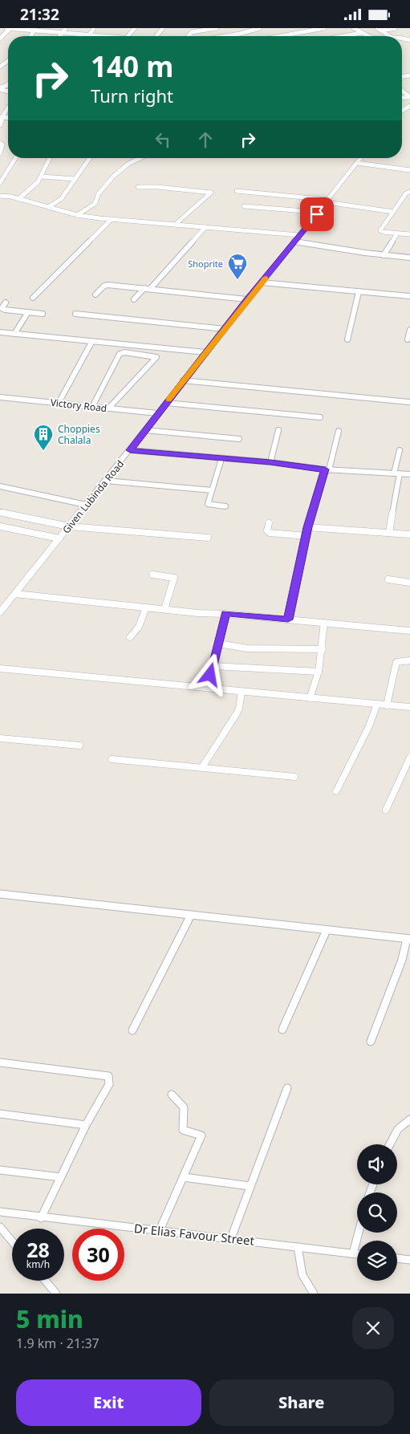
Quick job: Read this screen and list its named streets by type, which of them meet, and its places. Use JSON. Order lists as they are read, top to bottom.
{
  "streets": {
    "street": ["Victory Road", "Given Lubinda Road", "Dr Elias Favour Street"]
  },
  "crossings": [
    ["Victory Road", "Given Lubinda Road"]
  ],
  "places": {
    "supermarket": ["Shoprite"],
    "building": ["Choppies Chalala"]
  },
  "page": {
    "status": "21:32",
    "turn": ["140 m", "Turn right"],
    "speed": "28 km/h",
    "limit": "30",
    "heading": ["5 min", "1.9 km · 21:37"],
    "buttons": ["Exit", "Share"]
  }
}
